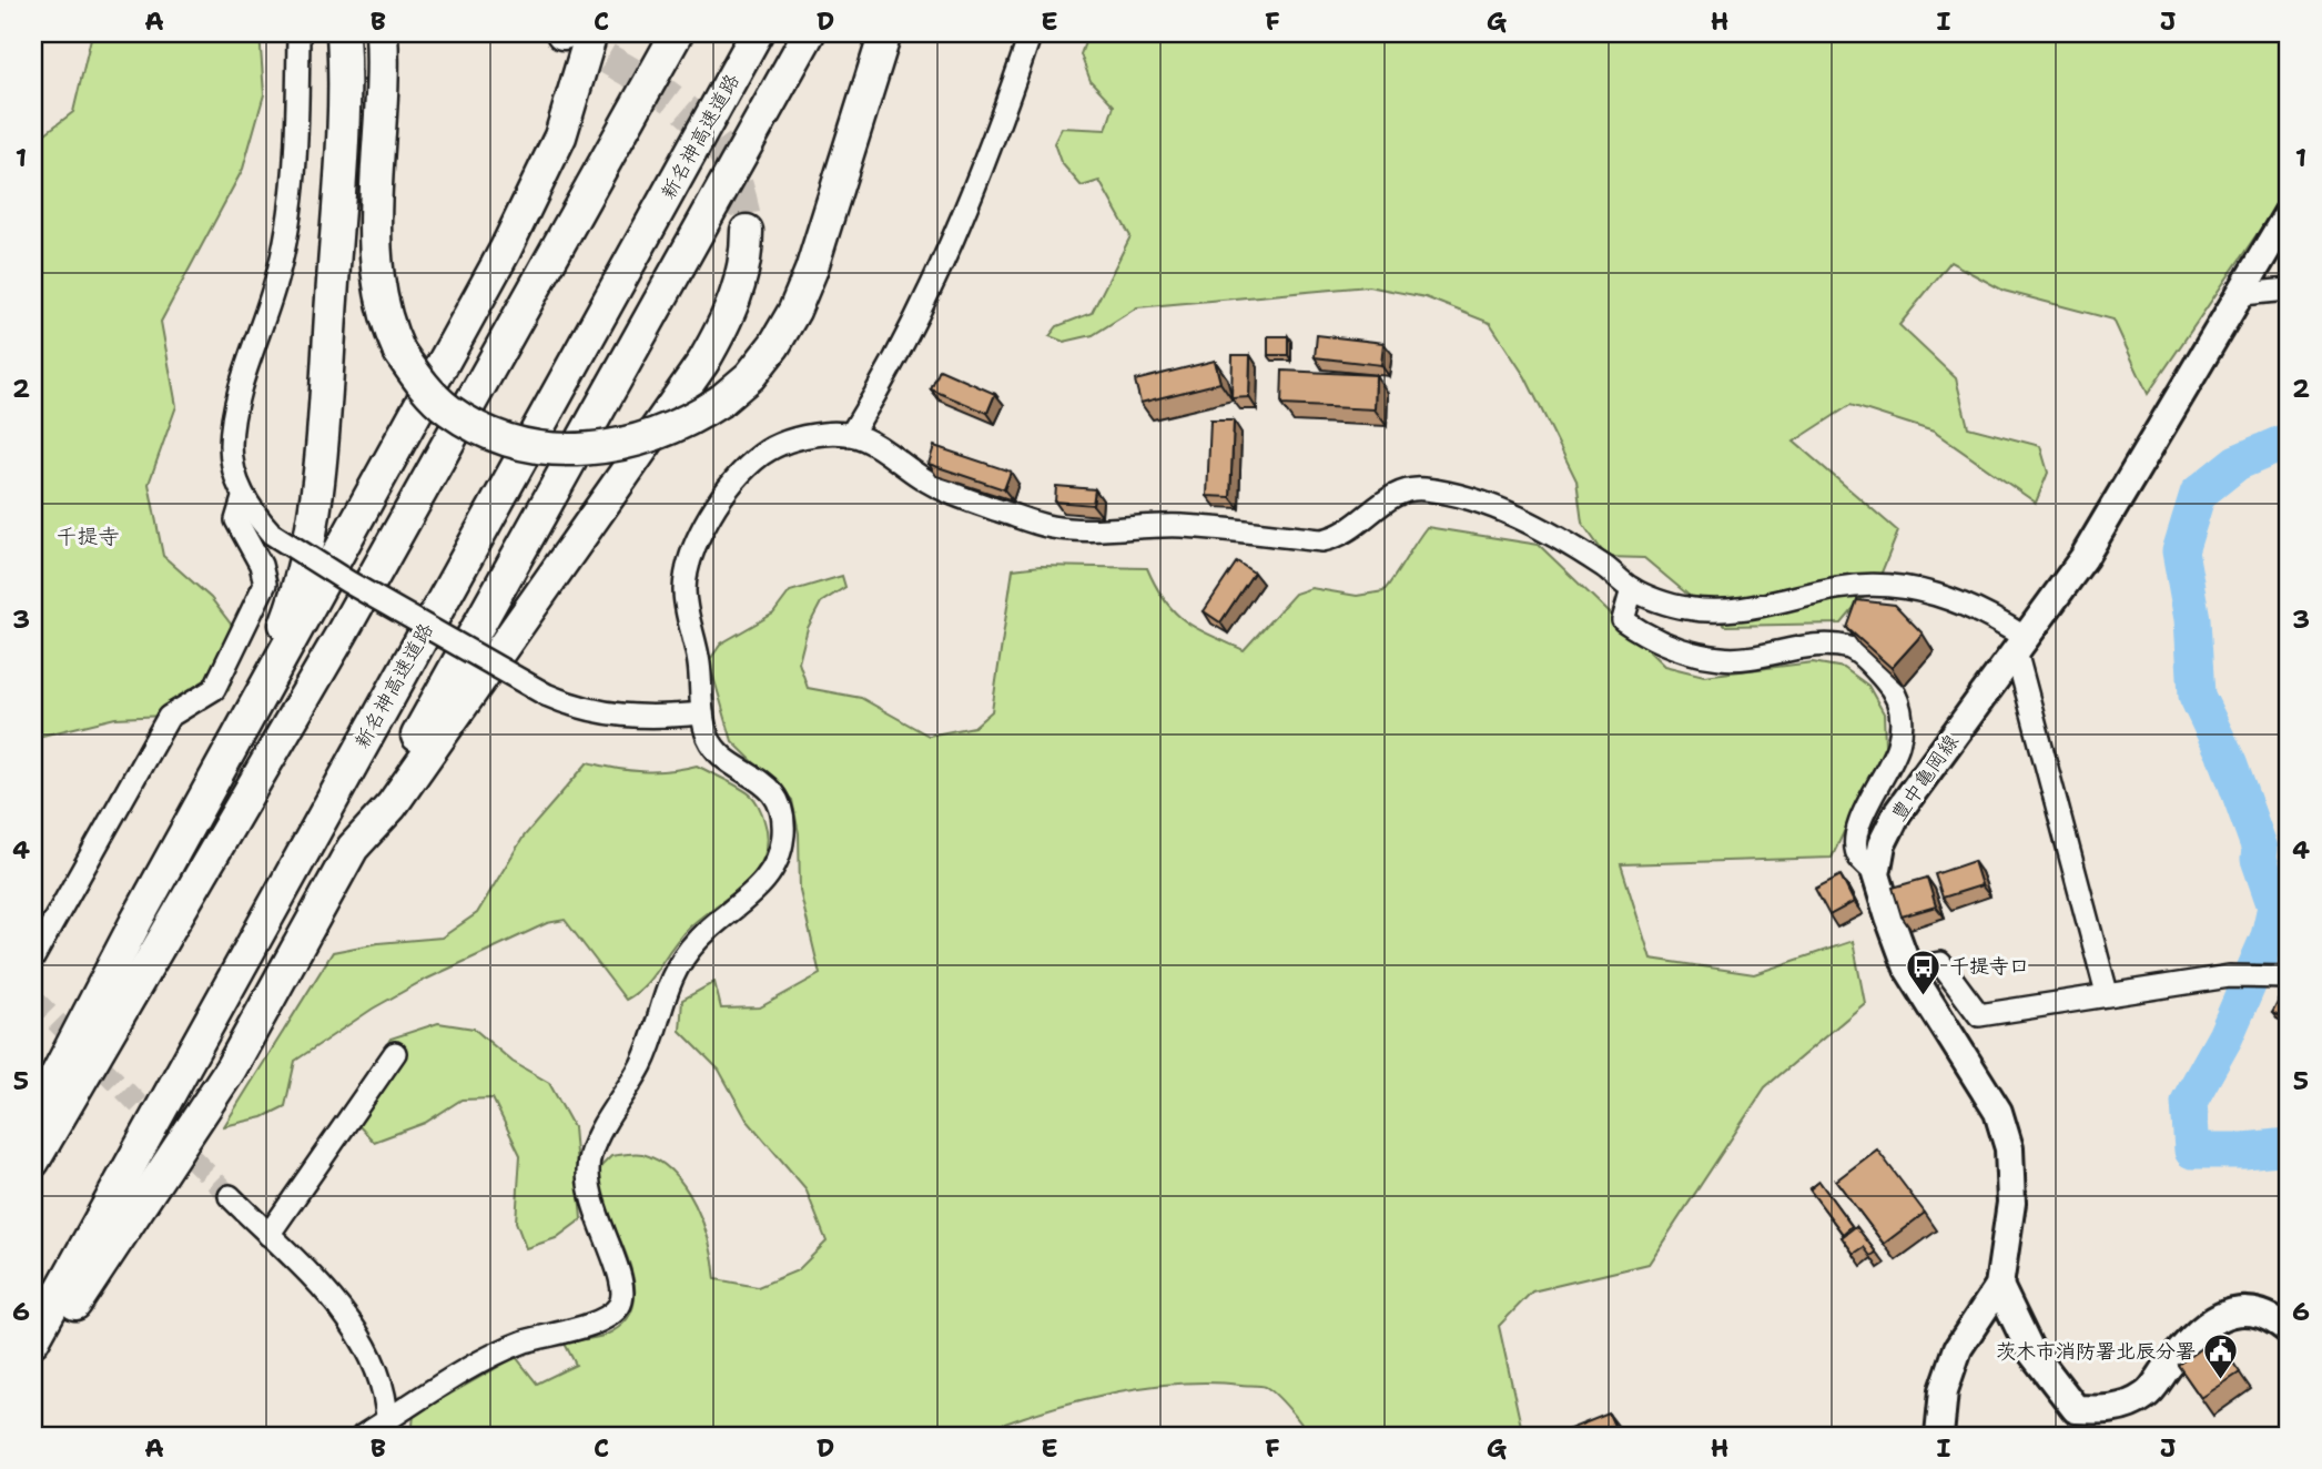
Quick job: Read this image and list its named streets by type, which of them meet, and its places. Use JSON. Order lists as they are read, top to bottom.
{
  "streets": {
    "highway": ["新名神高速道路"],
    "main road": ["豊中亀岡線"]
  },
  "districts": ["千提寺"],
  "places": {
    "bus stop": ["千提寺口"],
    "public building": ["茨木市消防署北辰分署"]
  },
  "grid": {
    "columns": [
      "A",
      "B",
      "C",
      "D",
      "E",
      "F",
      "G",
      "H",
      "I",
      "J"
    ],
    "rows": [
      "1",
      "2",
      "3",
      "4",
      "5",
      "6"
    ]
  }
}
